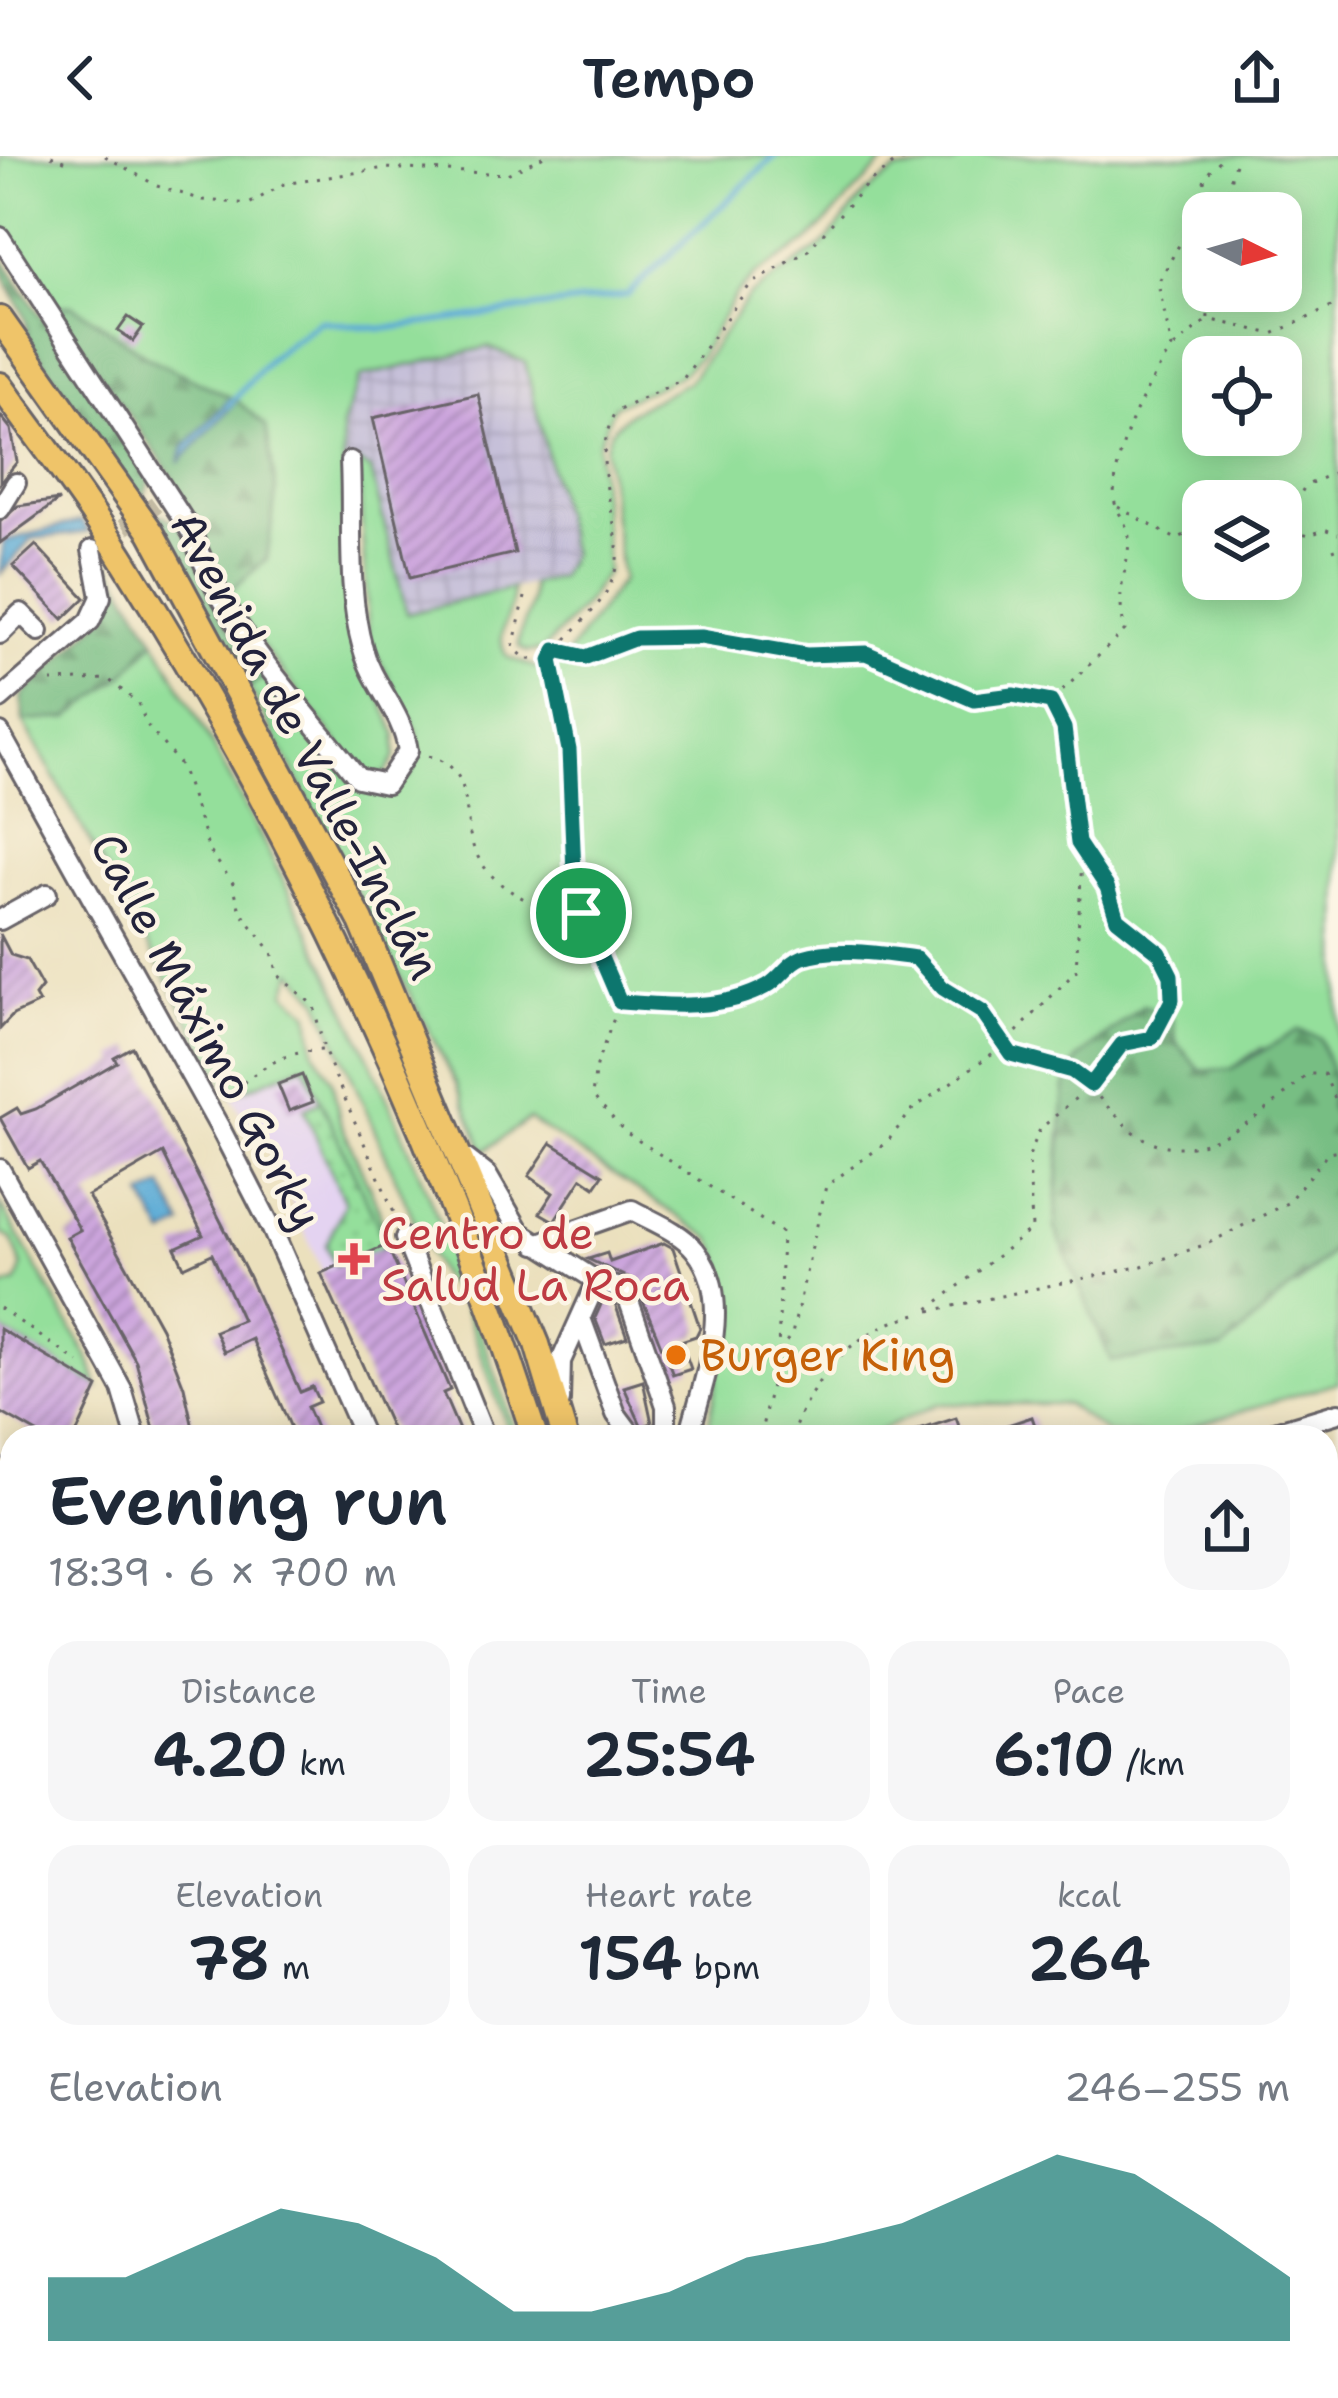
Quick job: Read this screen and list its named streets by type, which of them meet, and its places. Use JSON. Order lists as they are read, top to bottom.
{
  "streets": {
    "main road": ["Avenida de Valle-Inclán"],
    "street": ["Calle Máximo Gorky"]
  },
  "places": {
    "health": ["Centro de Salud La Roca"],
    "other": ["Burger King"]
  },
  "north": "right",
  "page": {
    "header": "Tempo",
    "heading": ["Evening run", "18:39 · 6 × 700 m"],
    "stats": [
      ["Distance", "4.20 km"],
      ["Time", "25:54"],
      ["Pace", "6:10 /km"],
      ["Elevation", "78 m"],
      ["Heart rate", "154 bpm"],
      ["kcal", "264"]
    ],
    "chart": ["Elevation", "246–255 m"]
  }
}
